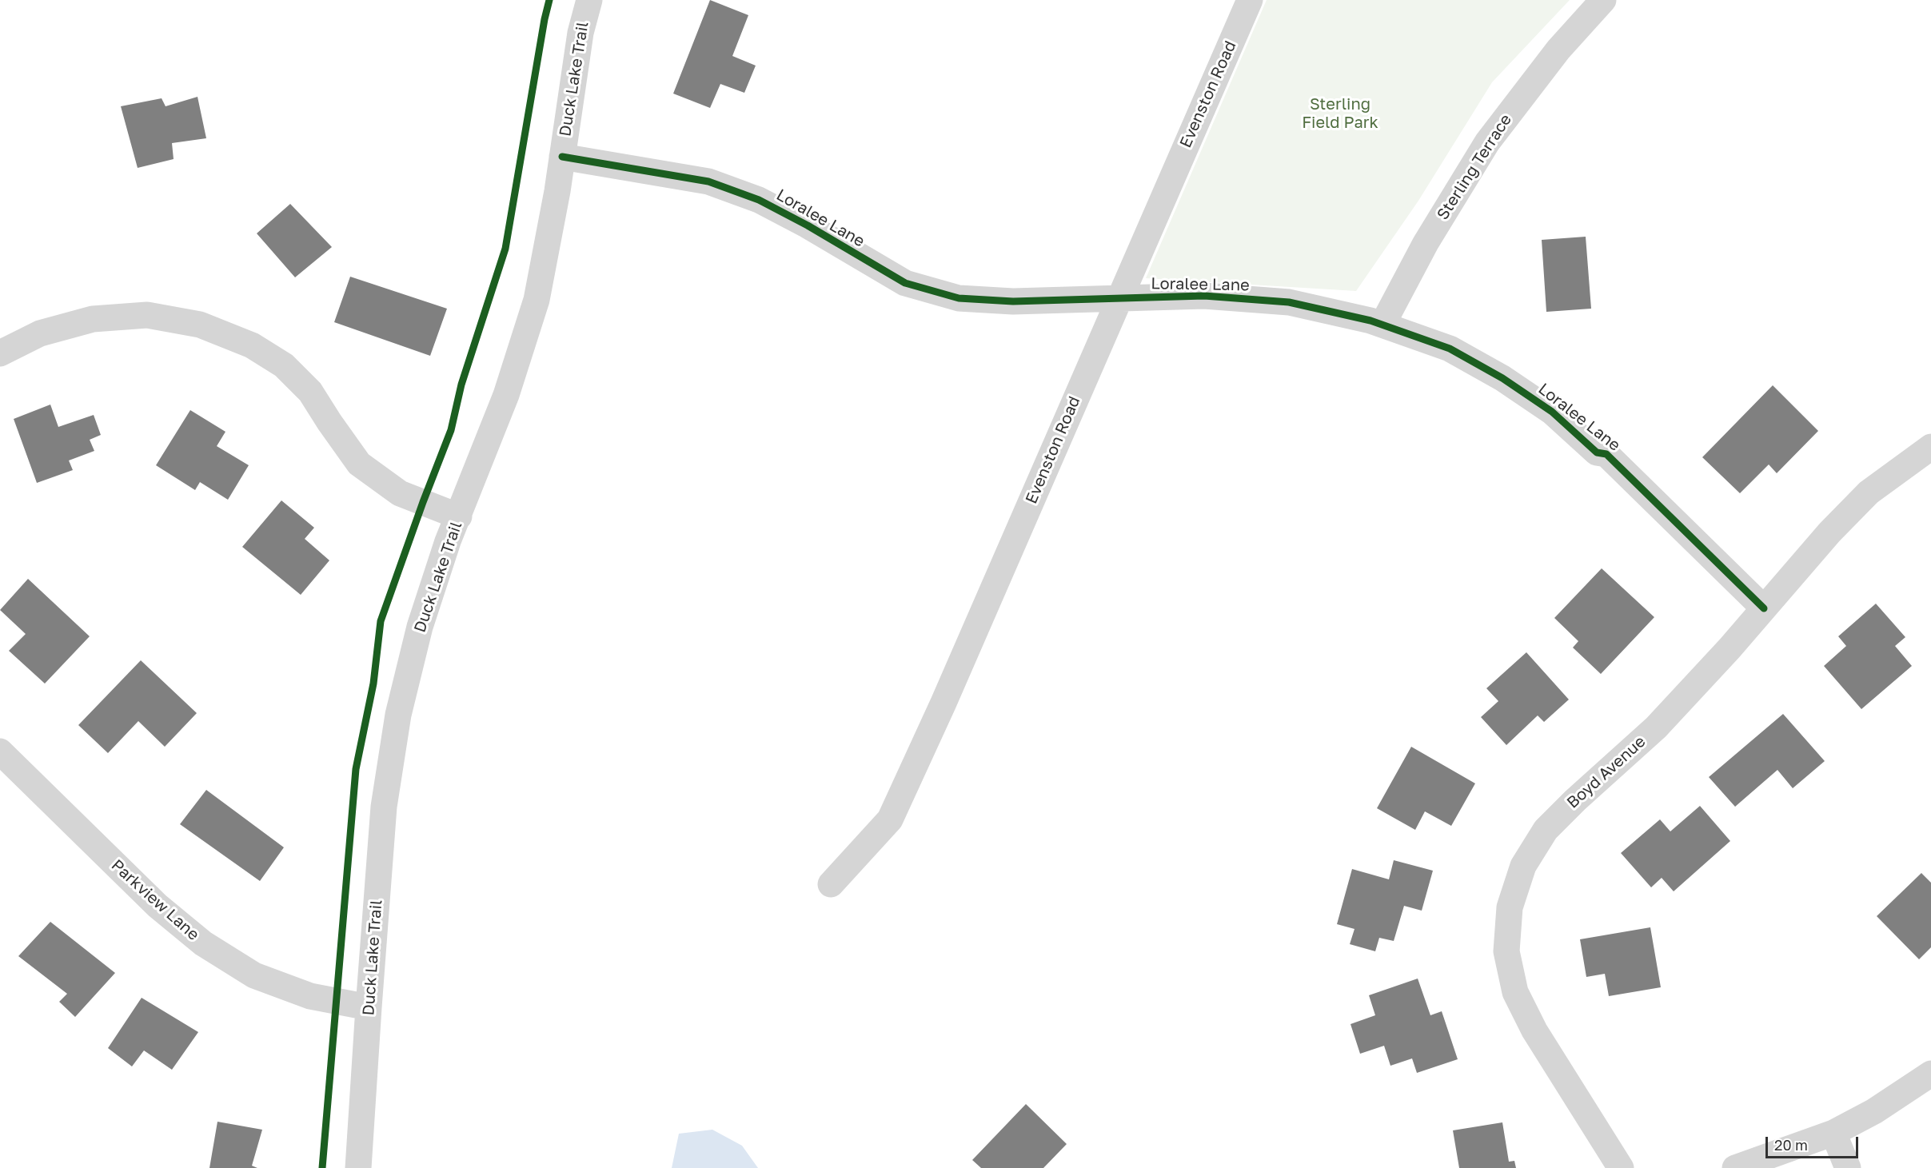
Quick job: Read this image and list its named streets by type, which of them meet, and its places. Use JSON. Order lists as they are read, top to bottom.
{
  "streets": {
    "street": [
      "Duck Lake Trail",
      "Evenston Road",
      "Sterling Terrace",
      "Loralee Lane",
      "Boyd Avenue",
      "Parkview Lane"
    ]
  },
  "crossings": [
    ["Duck Lake Trail", "Loralee Lane"],
    ["Duck Lake Trail", "Parkview Lane"],
    ["Evenston Road", "Loralee Lane"],
    ["Sterling Terrace", "Loralee Lane"],
    ["Loralee Lane", "Boyd Avenue"]
  ],
  "parks": ["Sterling Field Park"],
  "scale_bar": "20 m"
}
